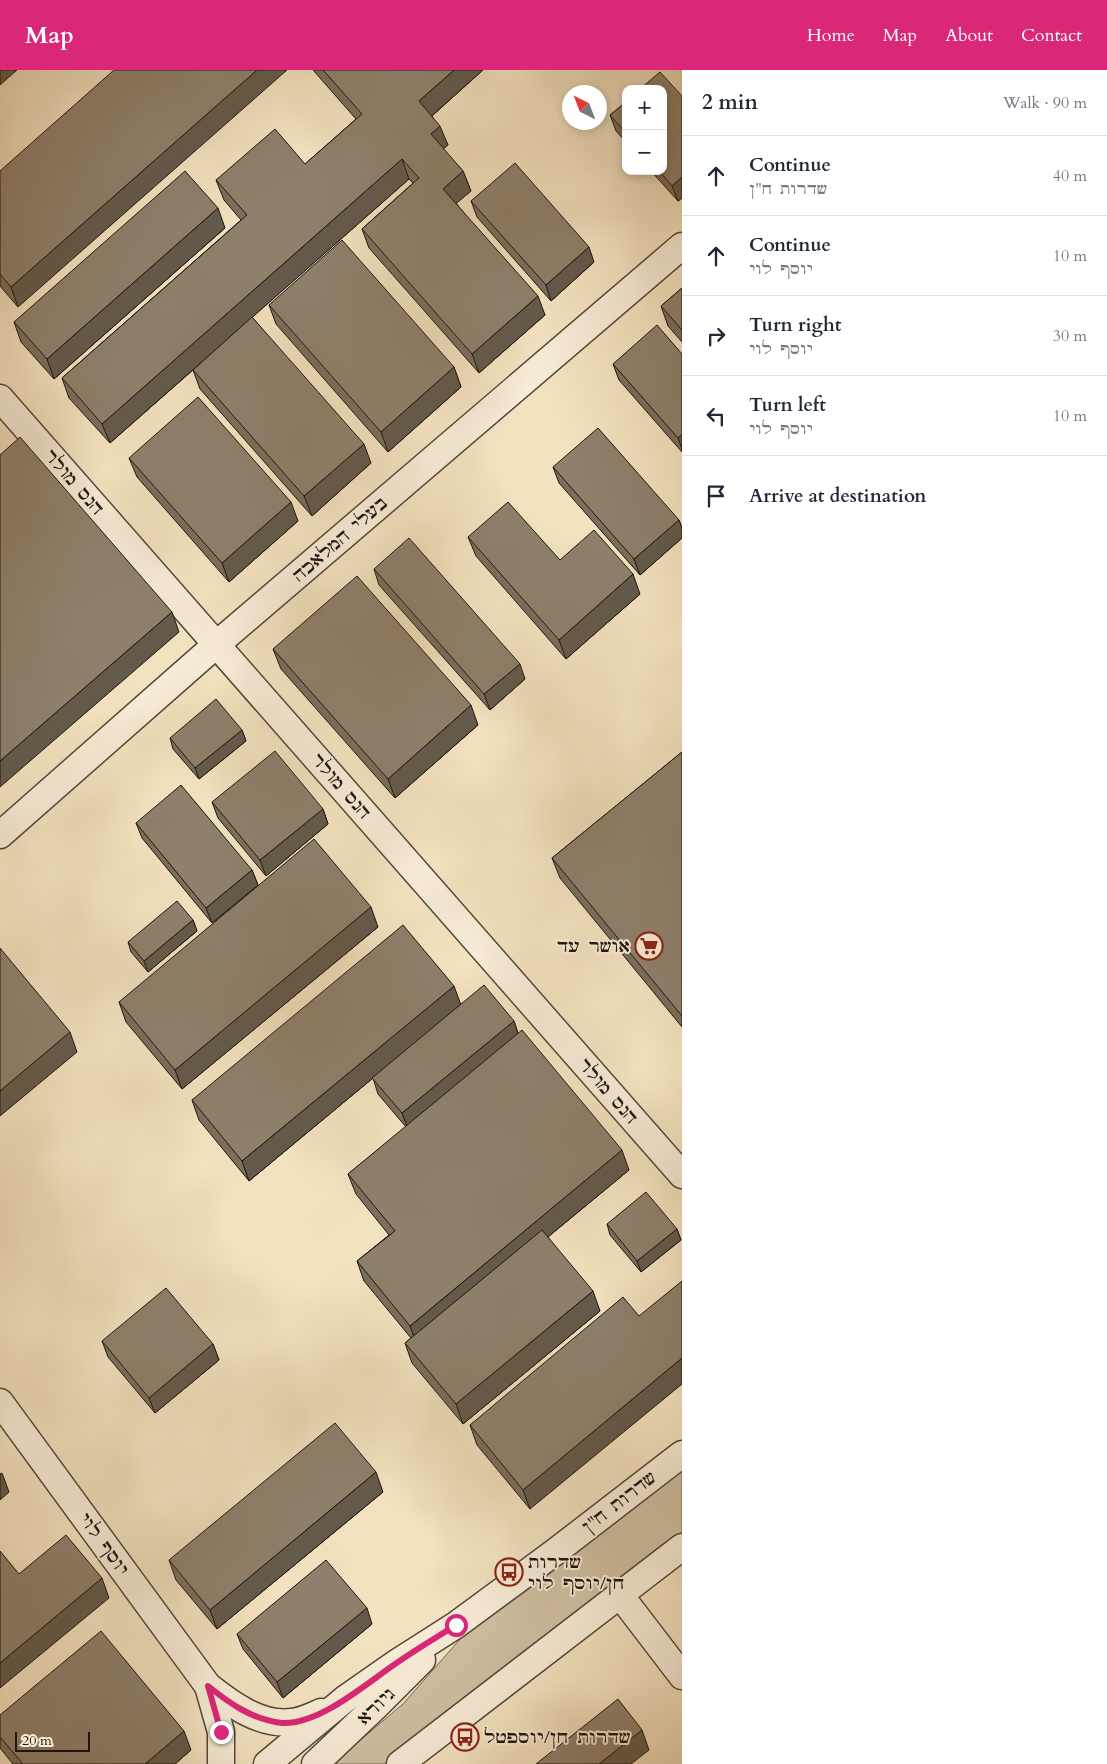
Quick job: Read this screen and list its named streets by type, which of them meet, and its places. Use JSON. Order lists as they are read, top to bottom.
{
  "streets": {
    "street": [
      "הנס מולר",
      "בעלי המלאכה",
      "שדרות ח\"ן",
      "יוסף לוי",
      "גיורא"
    ]
  },
  "crossings": [
    ["הנס מולר", "בעלי המלאכה"],
    ["שדרות ח\"ן", "יוסף לוי"],
    ["שדרות ח\"ן", "גיורא"]
  ],
  "places": {
    "supermarket": ["אושר עד"],
    "bus stop": ["שדרות חן/יוסף לוי", "שדרות חן/יוספטל"]
  },
  "scale_bar": "20 m",
  "north": "top left",
  "page": {
    "header": "Map",
    "nav": [
      "Home",
      "Map",
      "About",
      "Contact"
    ],
    "heading": ["2 min", "Walk · 90 m"],
    "map_buttons": ["+", "−"],
    "list": [
      ["Continue", "שדרות ח\"ן", "40 m"],
      ["Continue", "יוסף לוי", "10 m"],
      ["Turn right", "יוסף לוי", "30 m"],
      ["Turn left", "יוסף לוי", "10 m"],
      "Arrive at destination"
    ],
    "scale": "20 m"
  }
}
